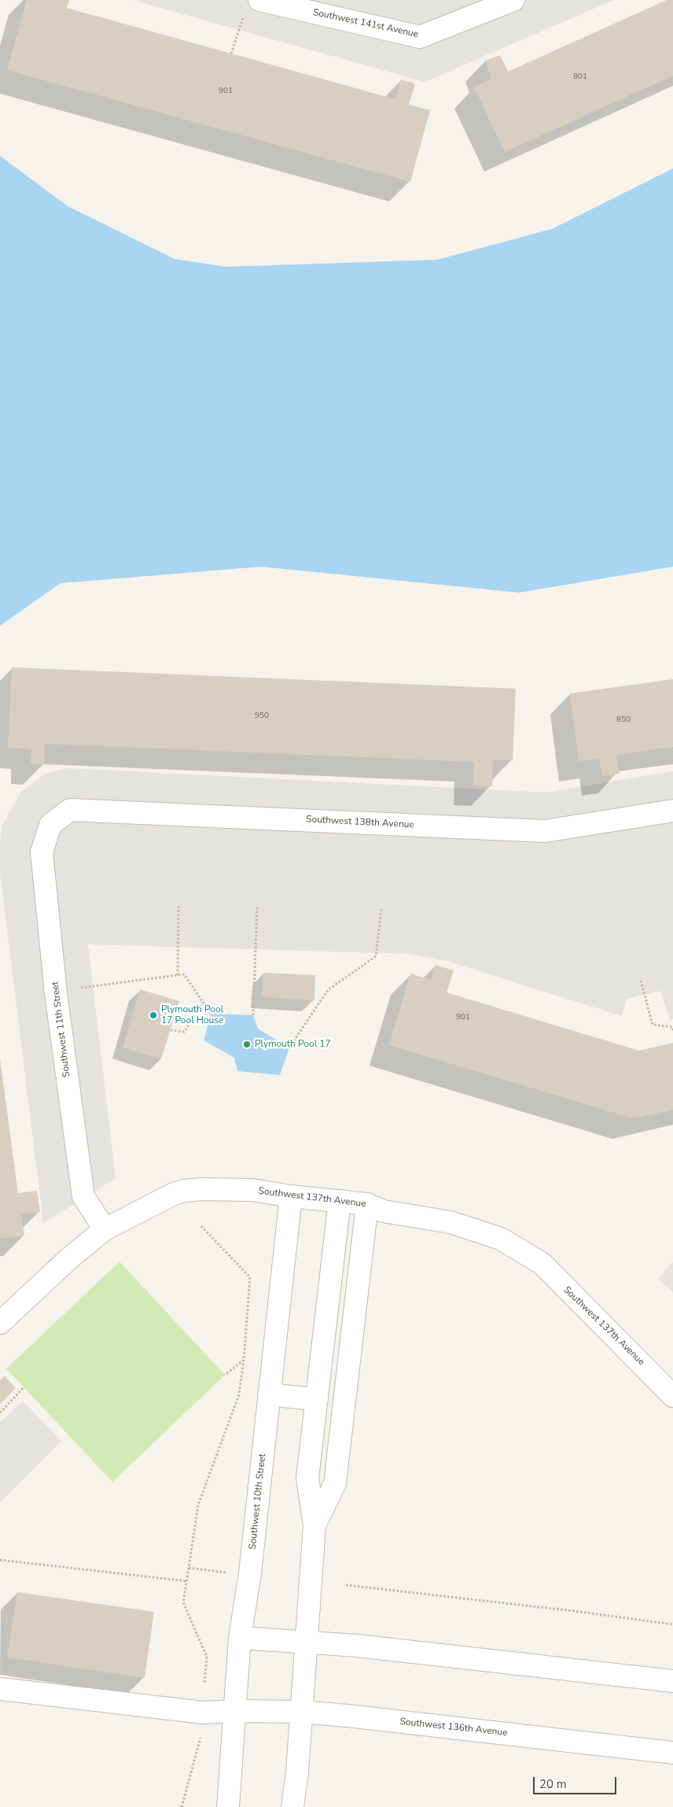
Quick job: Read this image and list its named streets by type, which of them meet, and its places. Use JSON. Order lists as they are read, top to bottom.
{
  "streets": {
    "street": [
      "Southwest 141st Avenue",
      "Southwest 138th Avenue",
      "Southwest 11th Street",
      "Southwest 137th Avenue",
      "Southwest 10th Street",
      "Southwest 136th Avenue"
    ]
  },
  "crossings": [
    ["Southwest 138th Avenue", "Southwest 11th Street"],
    ["Southwest 11th Street", "Southwest 137th Avenue"],
    ["Southwest 137th Avenue", "Southwest 10th Street"],
    ["Southwest 10th Street", "Southwest 136th Avenue"]
  ],
  "places": ["Plymouth Pool 17 Pool House", "Plymouth Pool 17"],
  "house_numbers": [
    "801",
    "901",
    "950",
    "850",
    "901"
  ],
  "scale_bar": "20 m"
}
